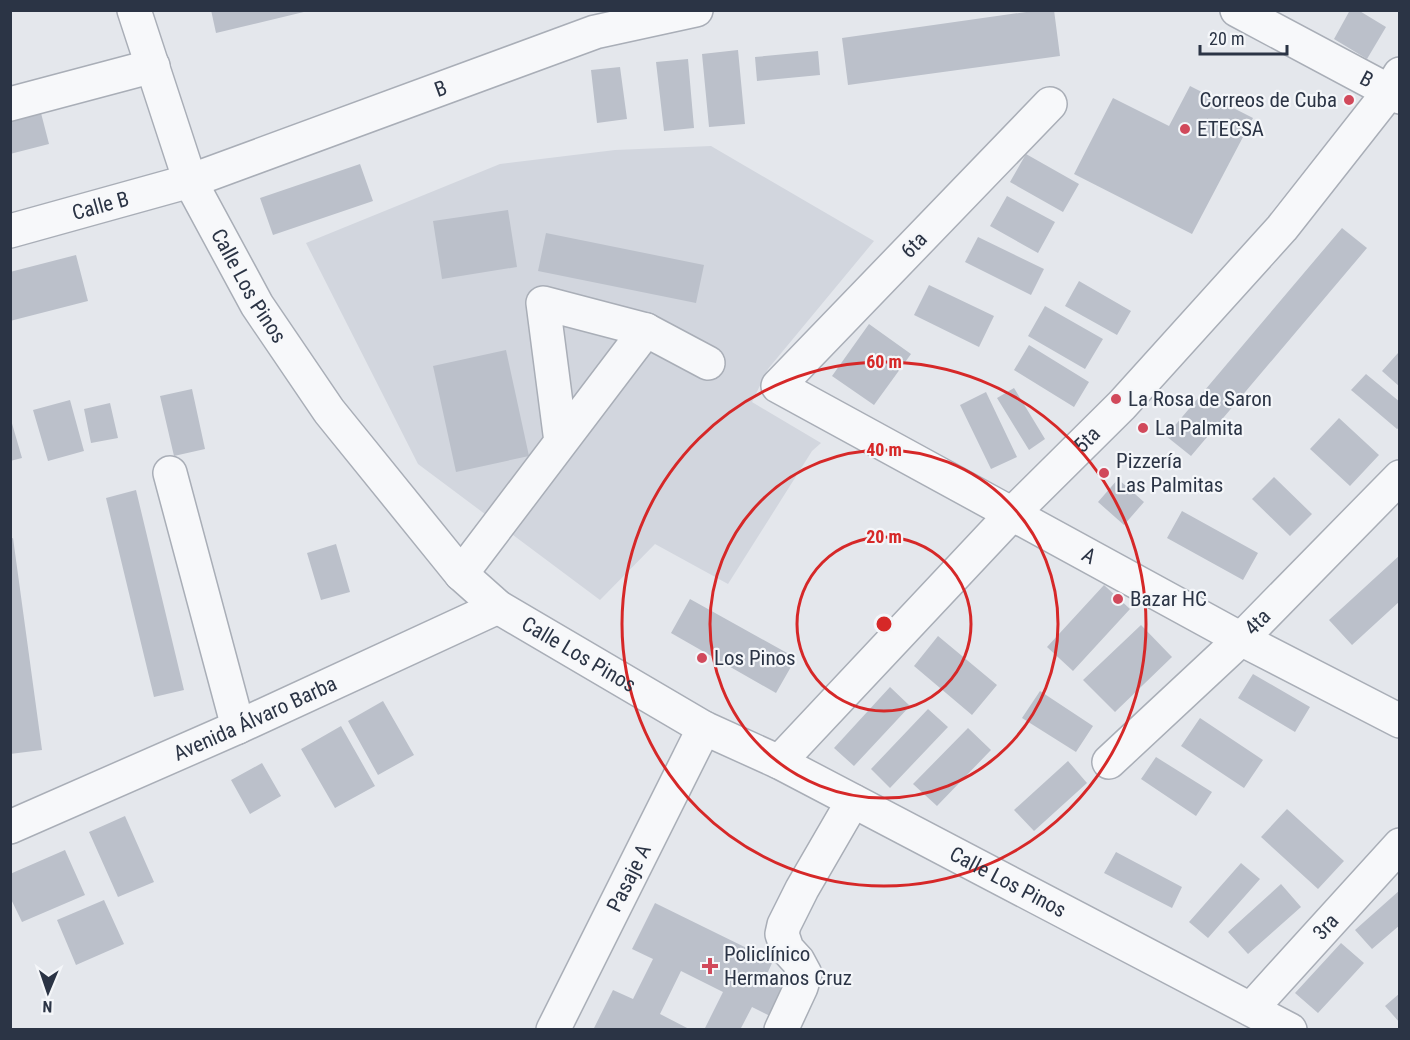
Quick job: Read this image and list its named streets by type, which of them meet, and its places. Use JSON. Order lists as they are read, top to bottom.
{
  "streets": {
    "street": [
      "B",
      "Calle B",
      "6ta",
      "Calle Los Pinos",
      "5ta",
      "A",
      "4ta",
      "Avenida Álvaro Barba",
      "Pasaje A",
      "3ra"
    ]
  },
  "crossings": [
    ["B", "Calle B"],
    ["B", "Calle Los Pinos"],
    ["B", "5ta"],
    ["Calle B", "Calle Los Pinos"],
    ["6ta", "A"],
    ["Calle Los Pinos", "5ta"],
    ["Calle Los Pinos", "Avenida Álvaro Barba"],
    ["Calle Los Pinos", "Pasaje A"],
    ["Calle Los Pinos", "3ra"],
    ["5ta", "A"],
    ["A", "4ta"]
  ],
  "places": {
    "other": [
      "Correos de Cuba",
      "ETECSA",
      "La Rosa de Saron",
      "La Palmita",
      "Pizzería Las Palmitas",
      "Bazar HC",
      "Los Pinos"
    ],
    "health": ["Policlínico Hermanos Cruz"]
  },
  "scale_bar": "20 m",
  "north": "bottom",
  "rings": ["60 m", "40 m", "20 m"]
}
